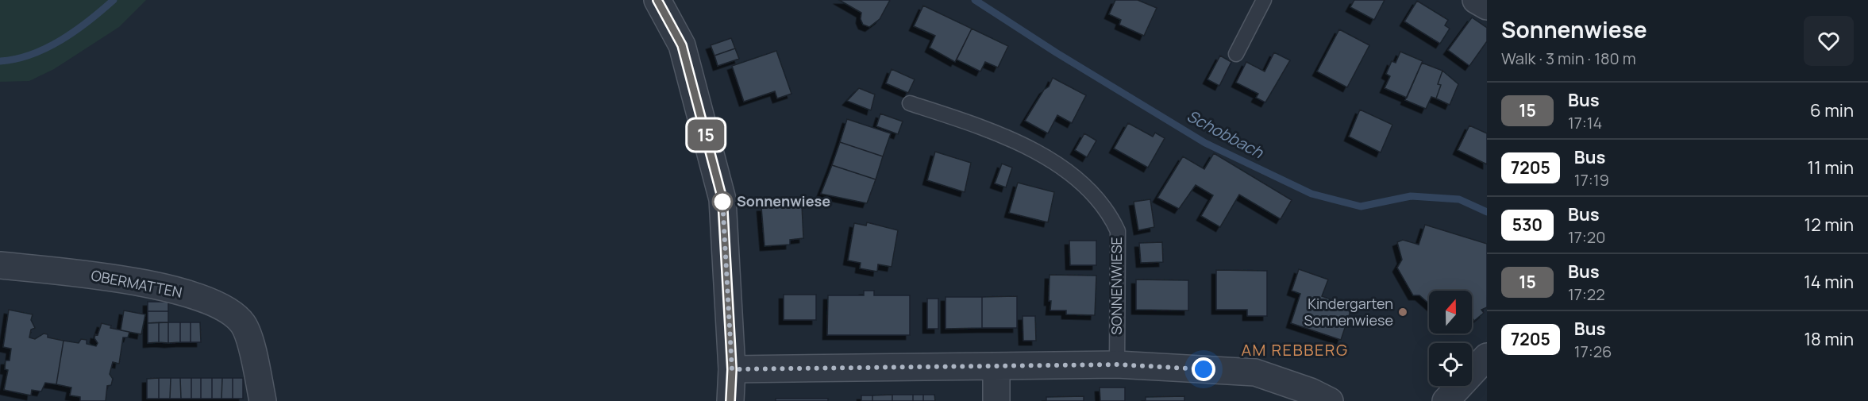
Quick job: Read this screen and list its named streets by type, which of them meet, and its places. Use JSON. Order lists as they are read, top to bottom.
{
  "streets": {
    "street": ["OBERMATTEN"],
    "lane": ["SONNENWIESE"]
  },
  "districts": ["AM REBBERG"],
  "water": ["Schobbach"],
  "places": ["Sonnenwiese", "Kindergarten Sonnenwiese"],
  "lines": ["bus line 15"],
  "north": "top",
  "page": {
    "on_map": "15",
    "heading": ["Sonnenwiese", "Walk · 3 min · 180 m"],
    "list": [
      {
        "mark": "15",
        "name": "Bus",
        "note": "17:14",
        "value": "6 min"
      },
      {
        "mark": "7205",
        "name": "Bus",
        "note": "17:19",
        "value": "11 min"
      },
      {
        "mark": "530",
        "name": "Bus",
        "note": "17:20",
        "value": "12 min"
      },
      {
        "mark": "15",
        "name": "Bus",
        "note": "17:22",
        "value": "14 min"
      },
      {
        "mark": "7205",
        "name": "Bus",
        "note": "17:26",
        "value": "18 min"
      }
    ]
  }
}
